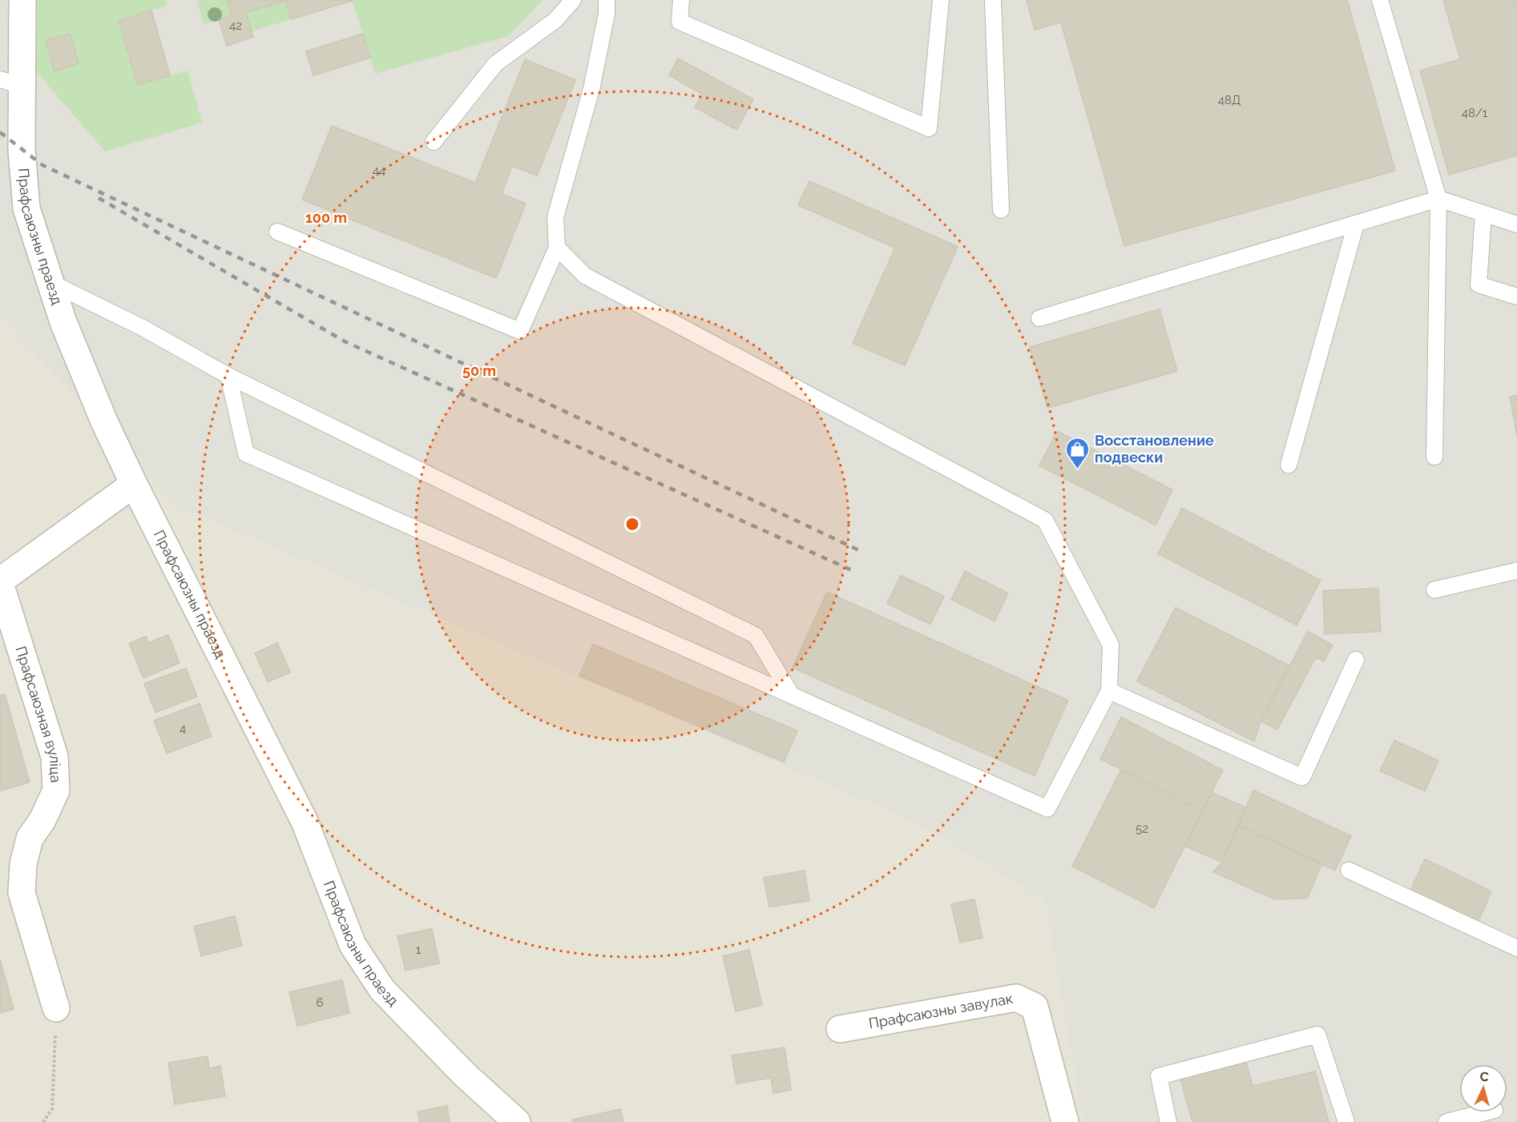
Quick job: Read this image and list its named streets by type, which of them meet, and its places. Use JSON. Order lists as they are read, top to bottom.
{
  "streets": {
    "street": ["Прафсаюзны праезд", "Прафсаюзная вуліца", "Прафсаюзны завулак"]
  },
  "crossings": [
    ["Прафсаюзны праезд", "Прафсаюзная вуліца"]
  ],
  "places": {
    "shop": ["Восстановление подвески"]
  },
  "house_numbers": [
    "42",
    "48Д",
    "48/1",
    "44",
    "4",
    "52",
    "1",
    "6"
  ],
  "north": "top",
  "rings": ["100 m", "50 m"]
}
